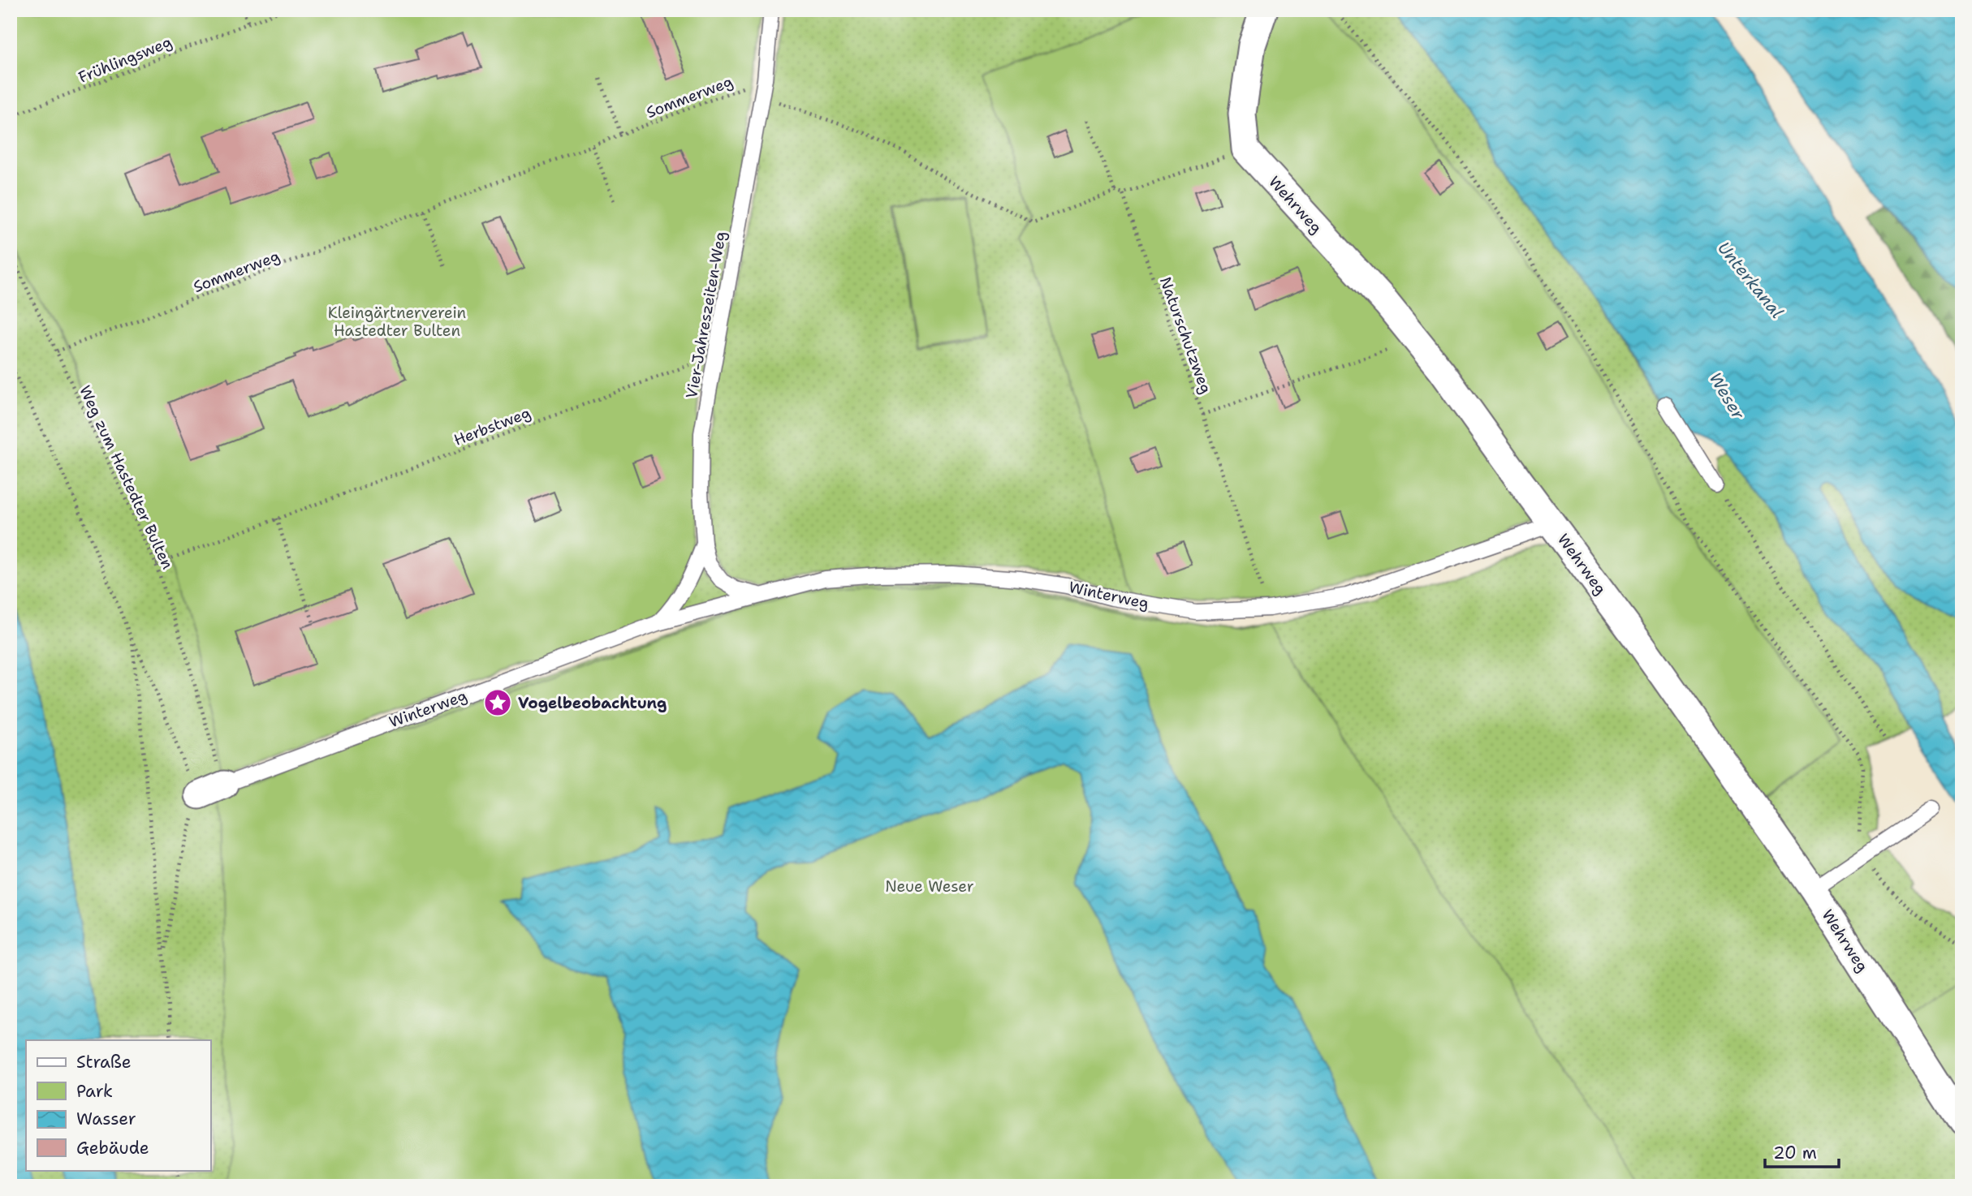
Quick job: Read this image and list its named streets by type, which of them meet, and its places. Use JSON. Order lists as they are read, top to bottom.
{
  "streets": {
    "street": ["Wehrweg", "Winterweg"],
    "lane": ["Vier-Jahreszeiten-Weg"],
    "path": [
      "Frühlingsweg",
      "Sommerweg",
      "Naturschutzweg",
      "Herbstweg",
      "Weg zum Hastedter Bulten"
    ]
  },
  "crossings": [
    ["Sommerweg", "Vier-Jahreszeiten-Weg"],
    ["Sommerweg", "Weg zum Hastedter Bulten"],
    ["Wehrweg", "Winterweg"],
    ["Vier-Jahreszeiten-Weg", "Herbstweg"],
    ["Vier-Jahreszeiten-Weg", "Winterweg"],
    ["Naturschutzweg", "Winterweg"],
    ["Herbstweg", "Weg zum Hastedter Bulten"],
    ["Weg zum Hastedter Bulten", "Winterweg"]
  ],
  "water": ["Unterkanal", "Weser"],
  "parks": ["Kleingärtnerverein Hastedter Bulten", "Neue Weser"],
  "places": {
    "place": ["Vogelbeobachtung"]
  },
  "legend": [
    "Straße",
    "Park",
    "Wasser",
    "Gebäude"
  ],
  "scale_bar": "20 m"
}
